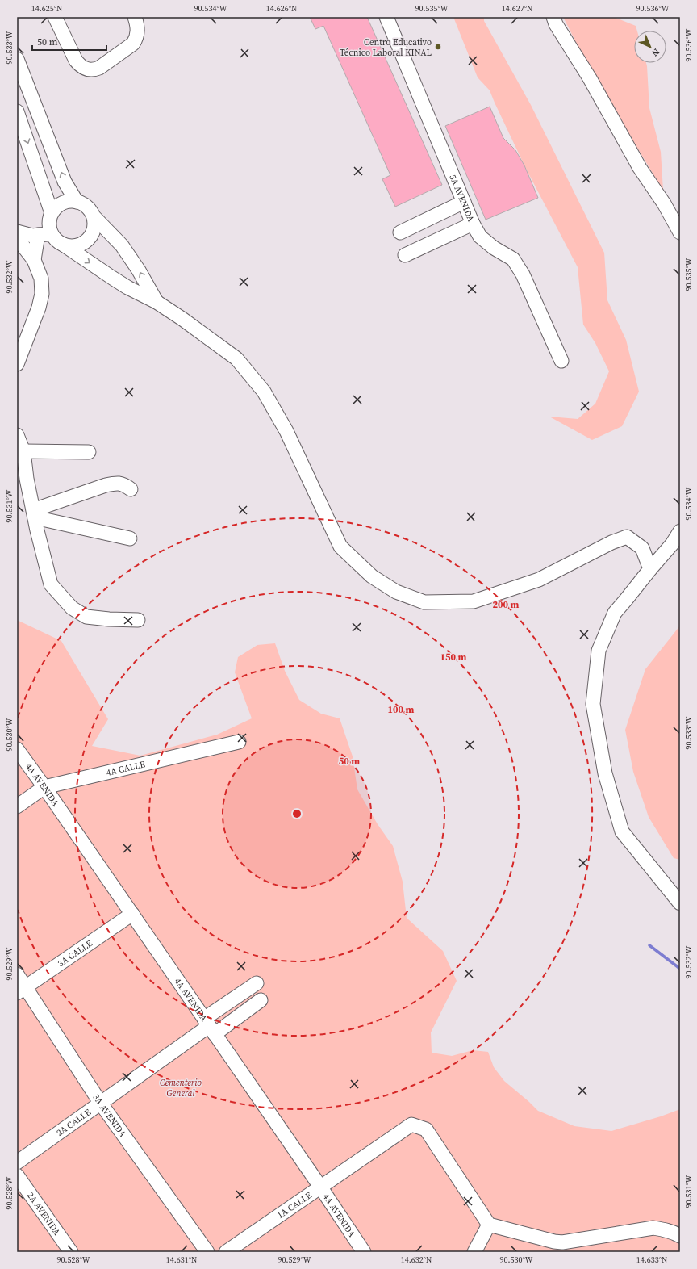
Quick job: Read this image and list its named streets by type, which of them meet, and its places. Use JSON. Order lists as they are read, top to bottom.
{
  "streets": {
    "lane": [
      "5A AVENIDA",
      "4A CALLE",
      "4A AVENIDA",
      "3A CALLE",
      "3A AVENIDA",
      "2A CALLE",
      "1A CALLE",
      "2A AVENIDA"
    ]
  },
  "crossings": [
    ["4A CALLE", "4A AVENIDA"],
    ["4A AVENIDA", "3A CALLE"],
    ["4A AVENIDA", "2A CALLE"],
    ["4A AVENIDA", "1A CALLE"],
    ["3A CALLE", "3A AVENIDA"],
    ["3A AVENIDA", "2A CALLE"]
  ],
  "parks": ["Cementerio General"],
  "places": ["Centro Educativo Técnico Laboral KINAL"],
  "scale_bar": "50 m",
  "north": "bottom right",
  "coordinates": [
    "14.625°N",
    "90.534°W",
    "14.626°N",
    "90.535°W",
    "14.627°N",
    "90.536°W",
    "90.533°W",
    "90.532°W",
    "90.531°W",
    "90.530°W",
    "90.529°W",
    "90.528°W",
    "14.631°N",
    "14.632°N",
    "14.633°N"
  ],
  "rings": [
    "200 m",
    "150 m",
    "100 m",
    "50 m"
  ]
}
